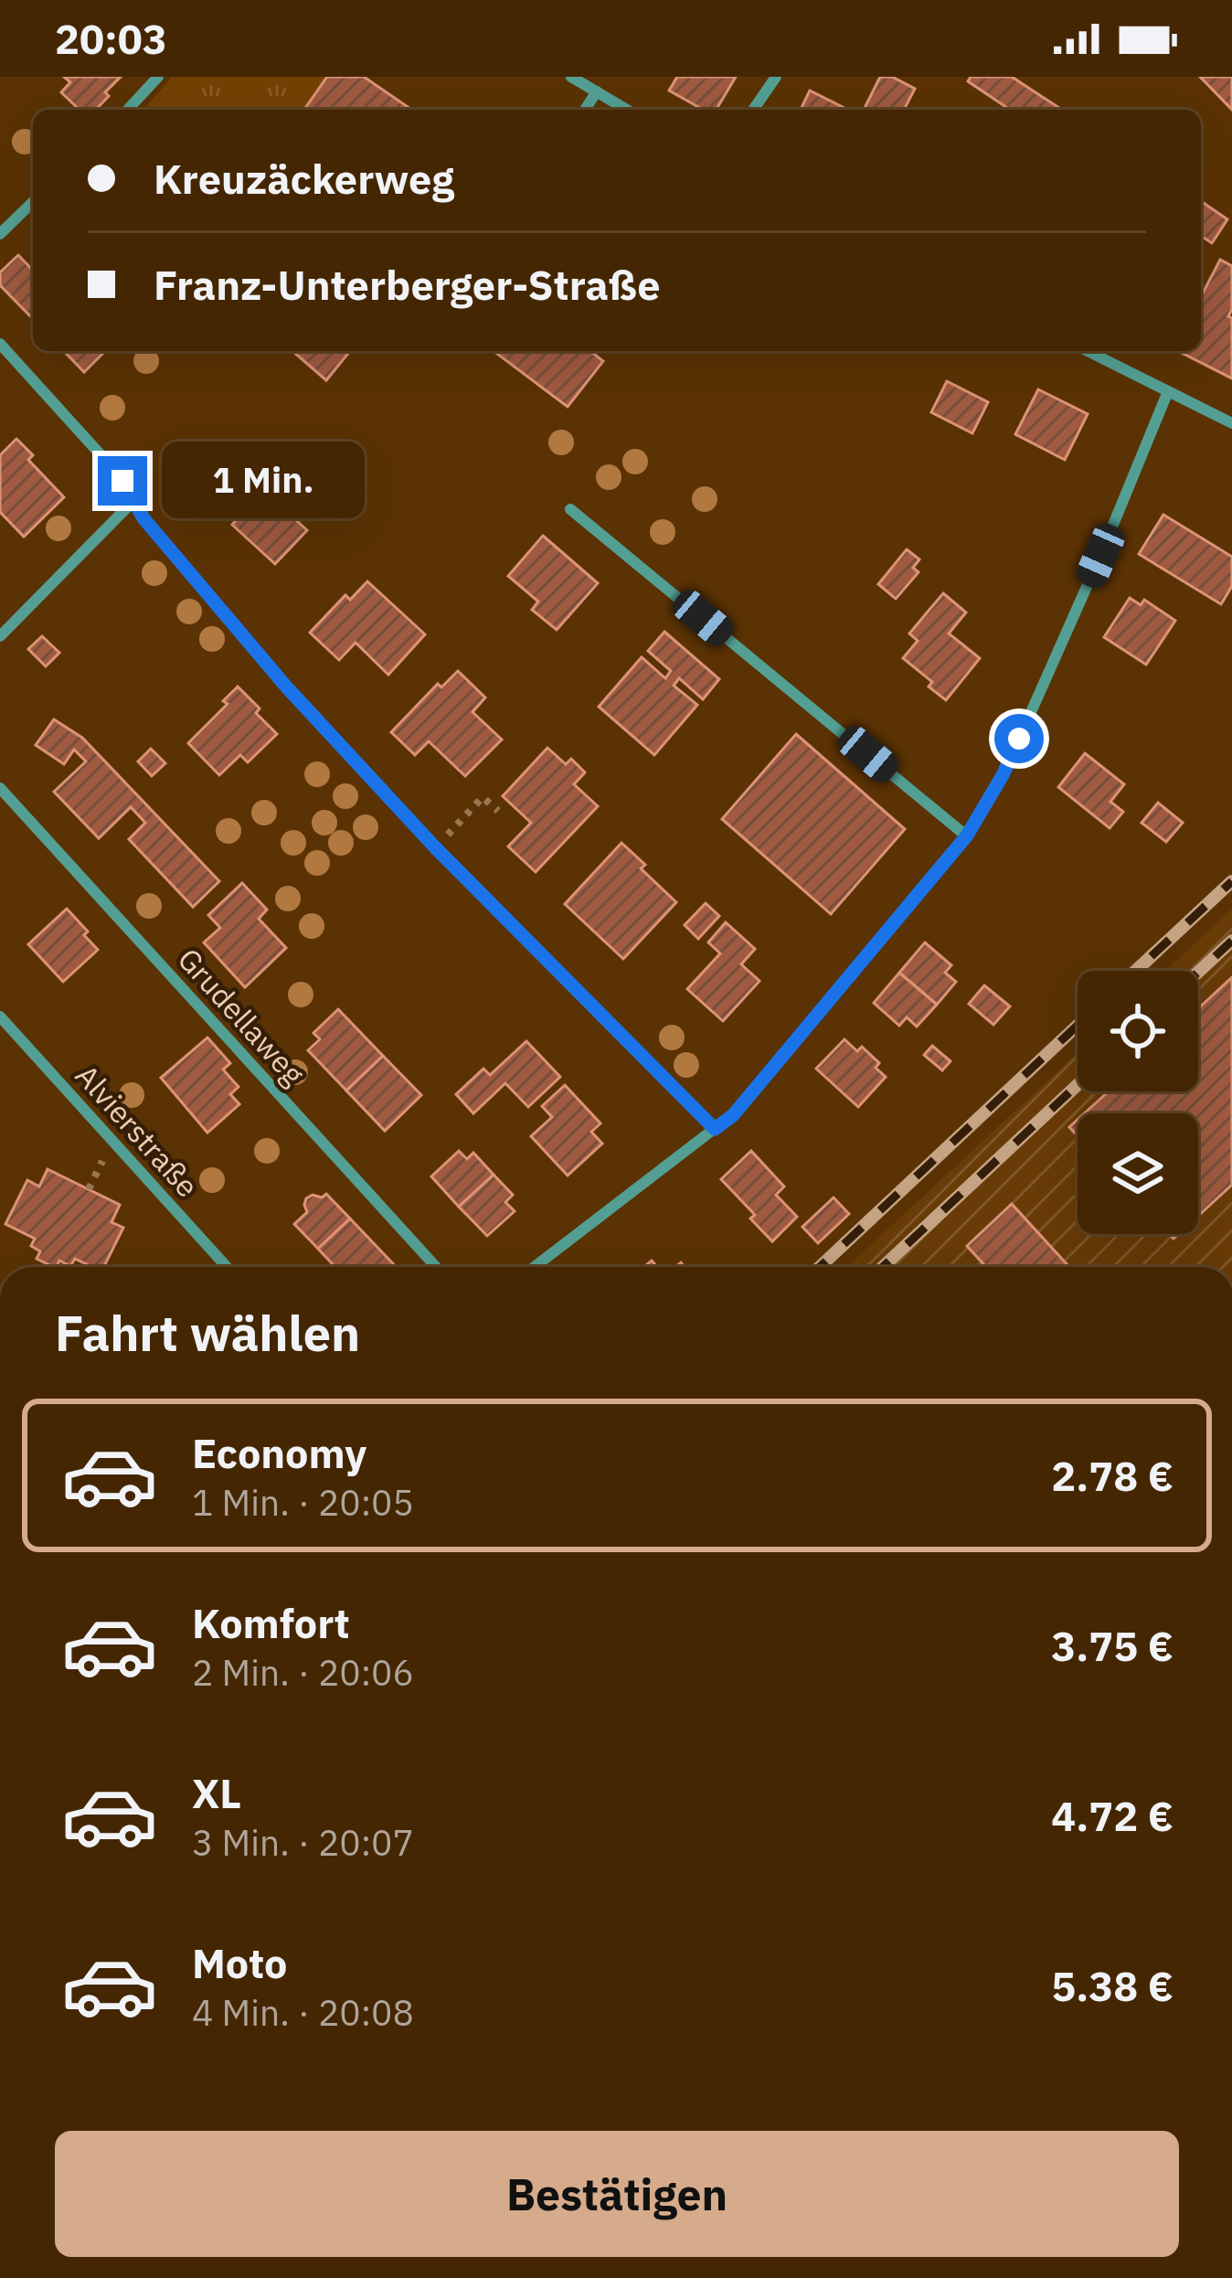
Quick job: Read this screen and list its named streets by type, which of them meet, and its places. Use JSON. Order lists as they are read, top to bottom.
{
  "streets": {
    "street": ["Grudellaweg", "Alvierstraße"]
  },
  "page": {
    "status": "20:03",
    "banner": ["Kreuzäckerweg", "Franz-Unterberger-Straße"],
    "bubble": "1 Min.",
    "heading": "Fahrt wählen",
    "list": [
      {
        "name": "Economy",
        "note": "1 Min. · 20:05",
        "value": "2.78 €"
      },
      {
        "name": "Komfort",
        "note": "2 Min. · 20:06",
        "value": "3.75 €"
      },
      {
        "name": "XL",
        "note": "3 Min. · 20:07",
        "value": "4.72 €"
      },
      {
        "name": "Moto",
        "note": "4 Min. · 20:08",
        "value": "5.38 €"
      }
    ],
    "buttons": "Bestätigen"
  }
}
